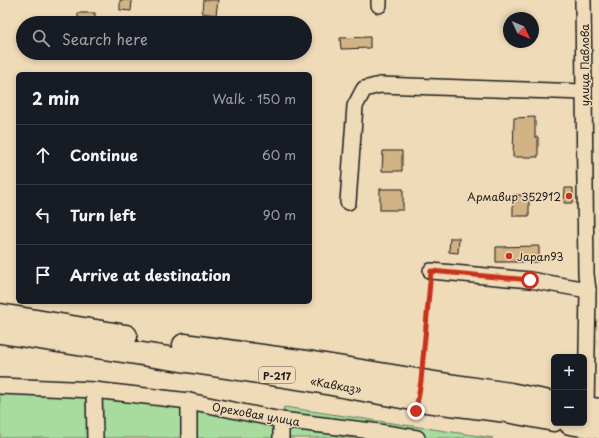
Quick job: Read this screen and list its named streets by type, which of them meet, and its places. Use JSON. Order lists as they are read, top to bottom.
{
  "streets": {
    "highway": ["Р-217", "«Кавказ»"],
    "street": ["улица Павлова", "Ореховая улица"]
  },
  "places": ["Армавир 352912", "Japan93"],
  "north": "bottom right",
  "page": {
    "search": "Search here",
    "heading": ["2 min", "Walk · 150 m"],
    "list": [
      ["Continue", "60 m"],
      ["Turn left", "90 m"],
      "Arrive at destination"
    ],
    "map_buttons": ["+", "−"]
  }
}
